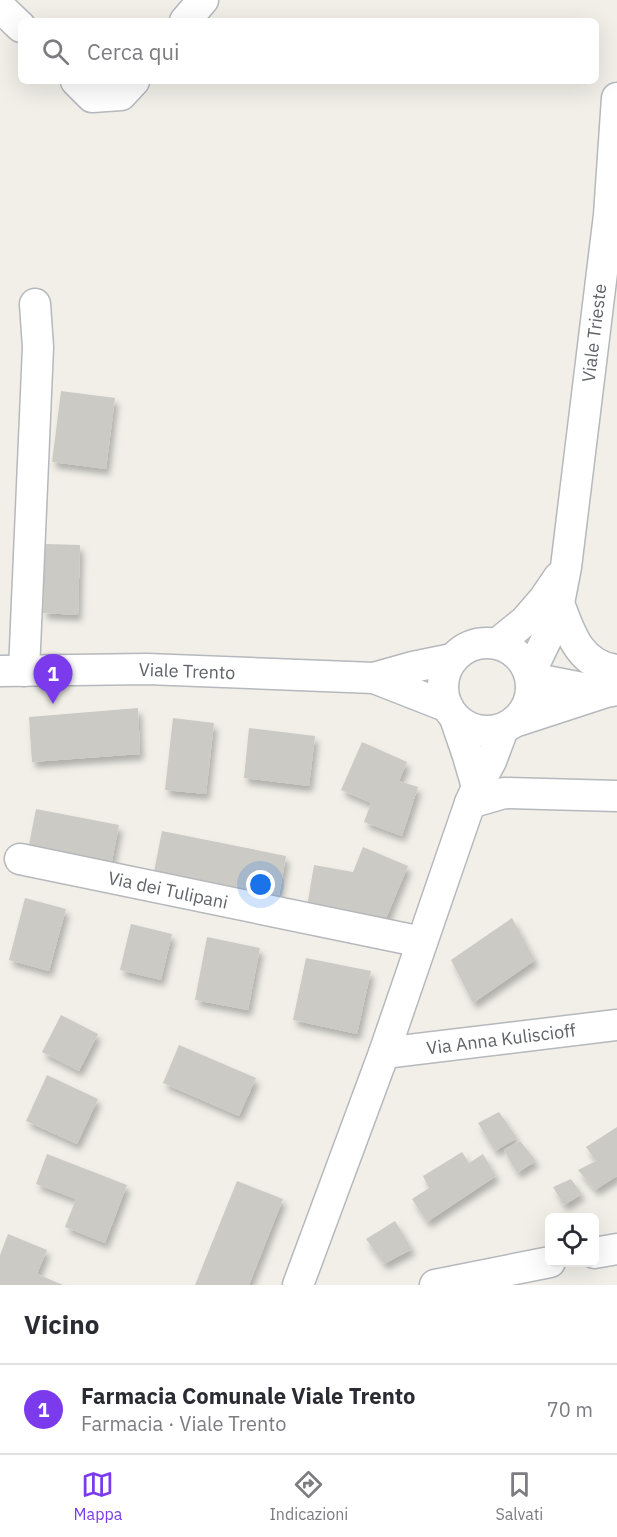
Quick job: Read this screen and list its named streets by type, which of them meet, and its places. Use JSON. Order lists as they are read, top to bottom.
{
  "streets": {
    "street": [
      "Viale Trieste",
      "Viale Trento",
      "Via dei Tulipani",
      "Via Anna Kuliscioff"
    ]
  },
  "crossings": [
    ["Viale Trieste", "Viale Trento"]
  ],
  "page": {
    "search": "Cerca qui",
    "pins": "1",
    "heading": "Vicino",
    "list": [
      {
        "mark": "1",
        "name": "Farmacia Comunale Viale Trento",
        "note": "Farmacia · Viale Trento",
        "value": "70 m"
      }
    ],
    "nav": ["Mappa", "Indicazioni", "Salvati"]
  }
}
